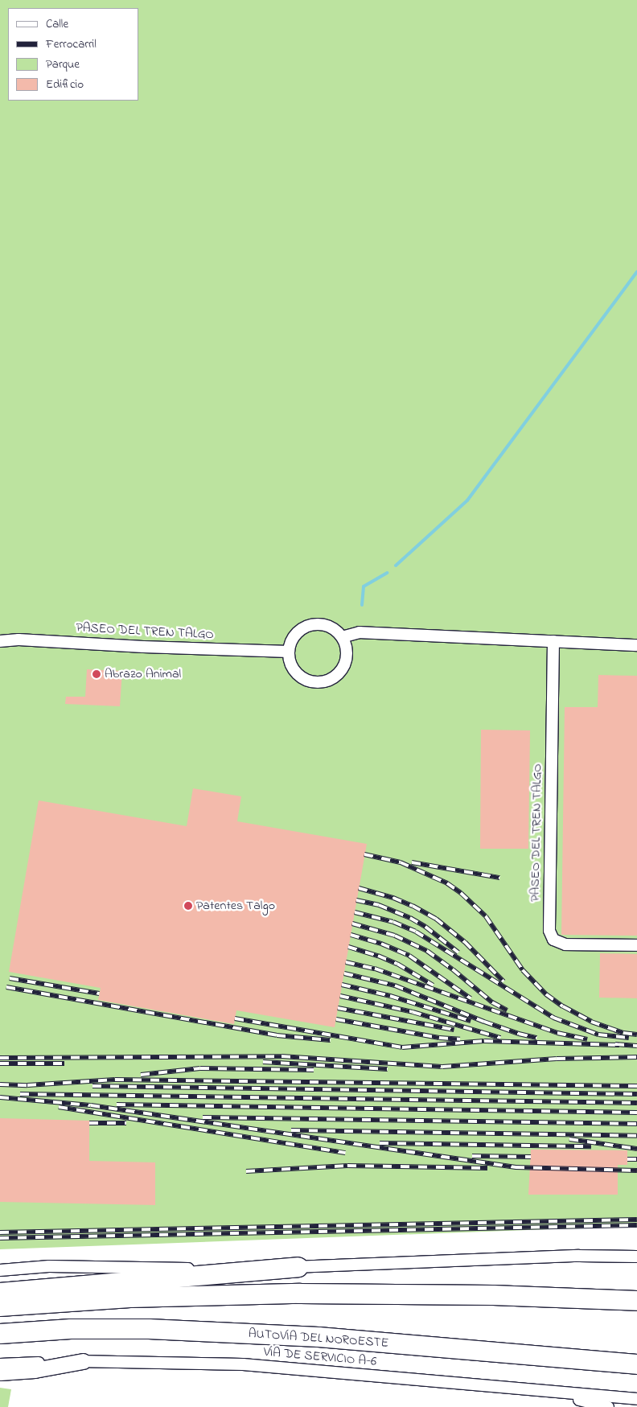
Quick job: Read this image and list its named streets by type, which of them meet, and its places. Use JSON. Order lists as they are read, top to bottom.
{
  "streets": {
    "highway": ["AUTOVÍA DEL NOROESTE"],
    "street": ["PASEO DEL TREN TALGO", "VÍA DE SERVICIO A-6"]
  },
  "places": ["Abrazo Animal", "Patentes Talgo"],
  "legend": [
    "Calle",
    "Ferrocarril",
    "Parque",
    "Edificio"
  ]
}
